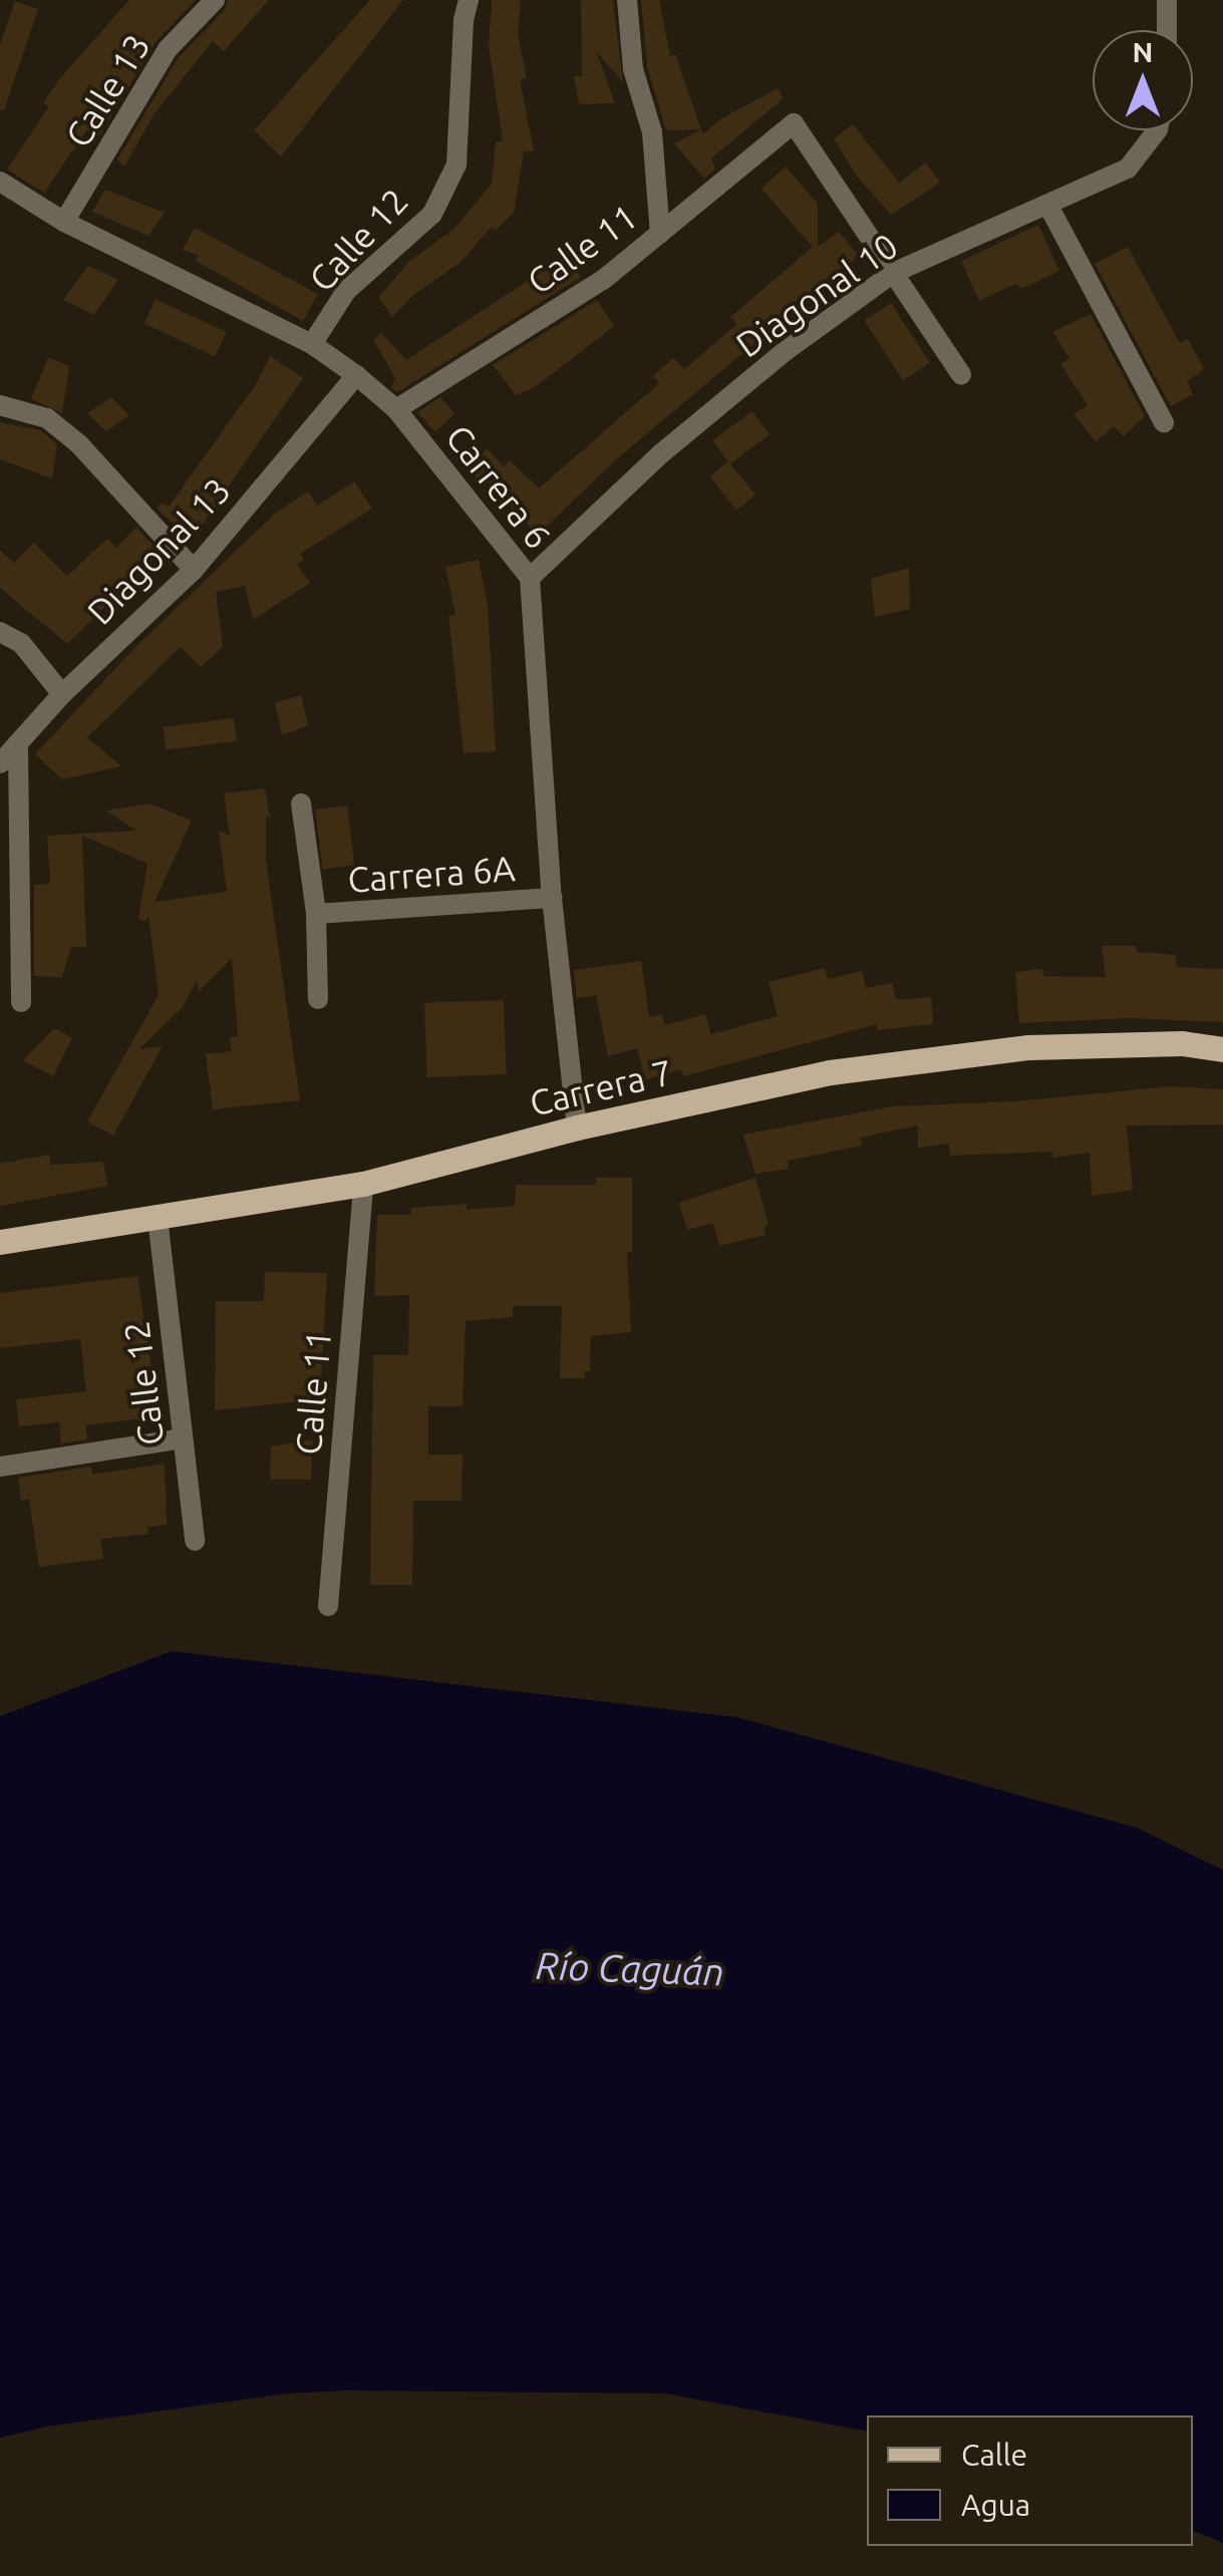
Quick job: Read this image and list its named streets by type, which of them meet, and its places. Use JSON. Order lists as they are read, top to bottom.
{
  "streets": {
    "main road": ["Carrera 7"],
    "street": [
      "Calle 13",
      "Calle 12",
      "Calle 11",
      "Diagonal 10",
      "Carrera 6",
      "Diagonal 13",
      "Carrera 6A"
    ]
  },
  "crossings": [
    ["Calle 13", "Carrera 6"],
    ["Calle 12", "Carrera 6"],
    ["Calle 12", "Carrera 7"],
    ["Calle 11", "Diagonal 10"],
    ["Calle 11", "Carrera 6"],
    ["Calle 11", "Carrera 7"],
    ["Diagonal 10", "Carrera 6"],
    ["Carrera 6", "Diagonal 13"],
    ["Carrera 6", "Carrera 6A"],
    ["Carrera 6", "Carrera 7"]
  ],
  "water": ["Río Caguán"],
  "legend": ["Calle", "Agua"],
  "north": "top"
}
